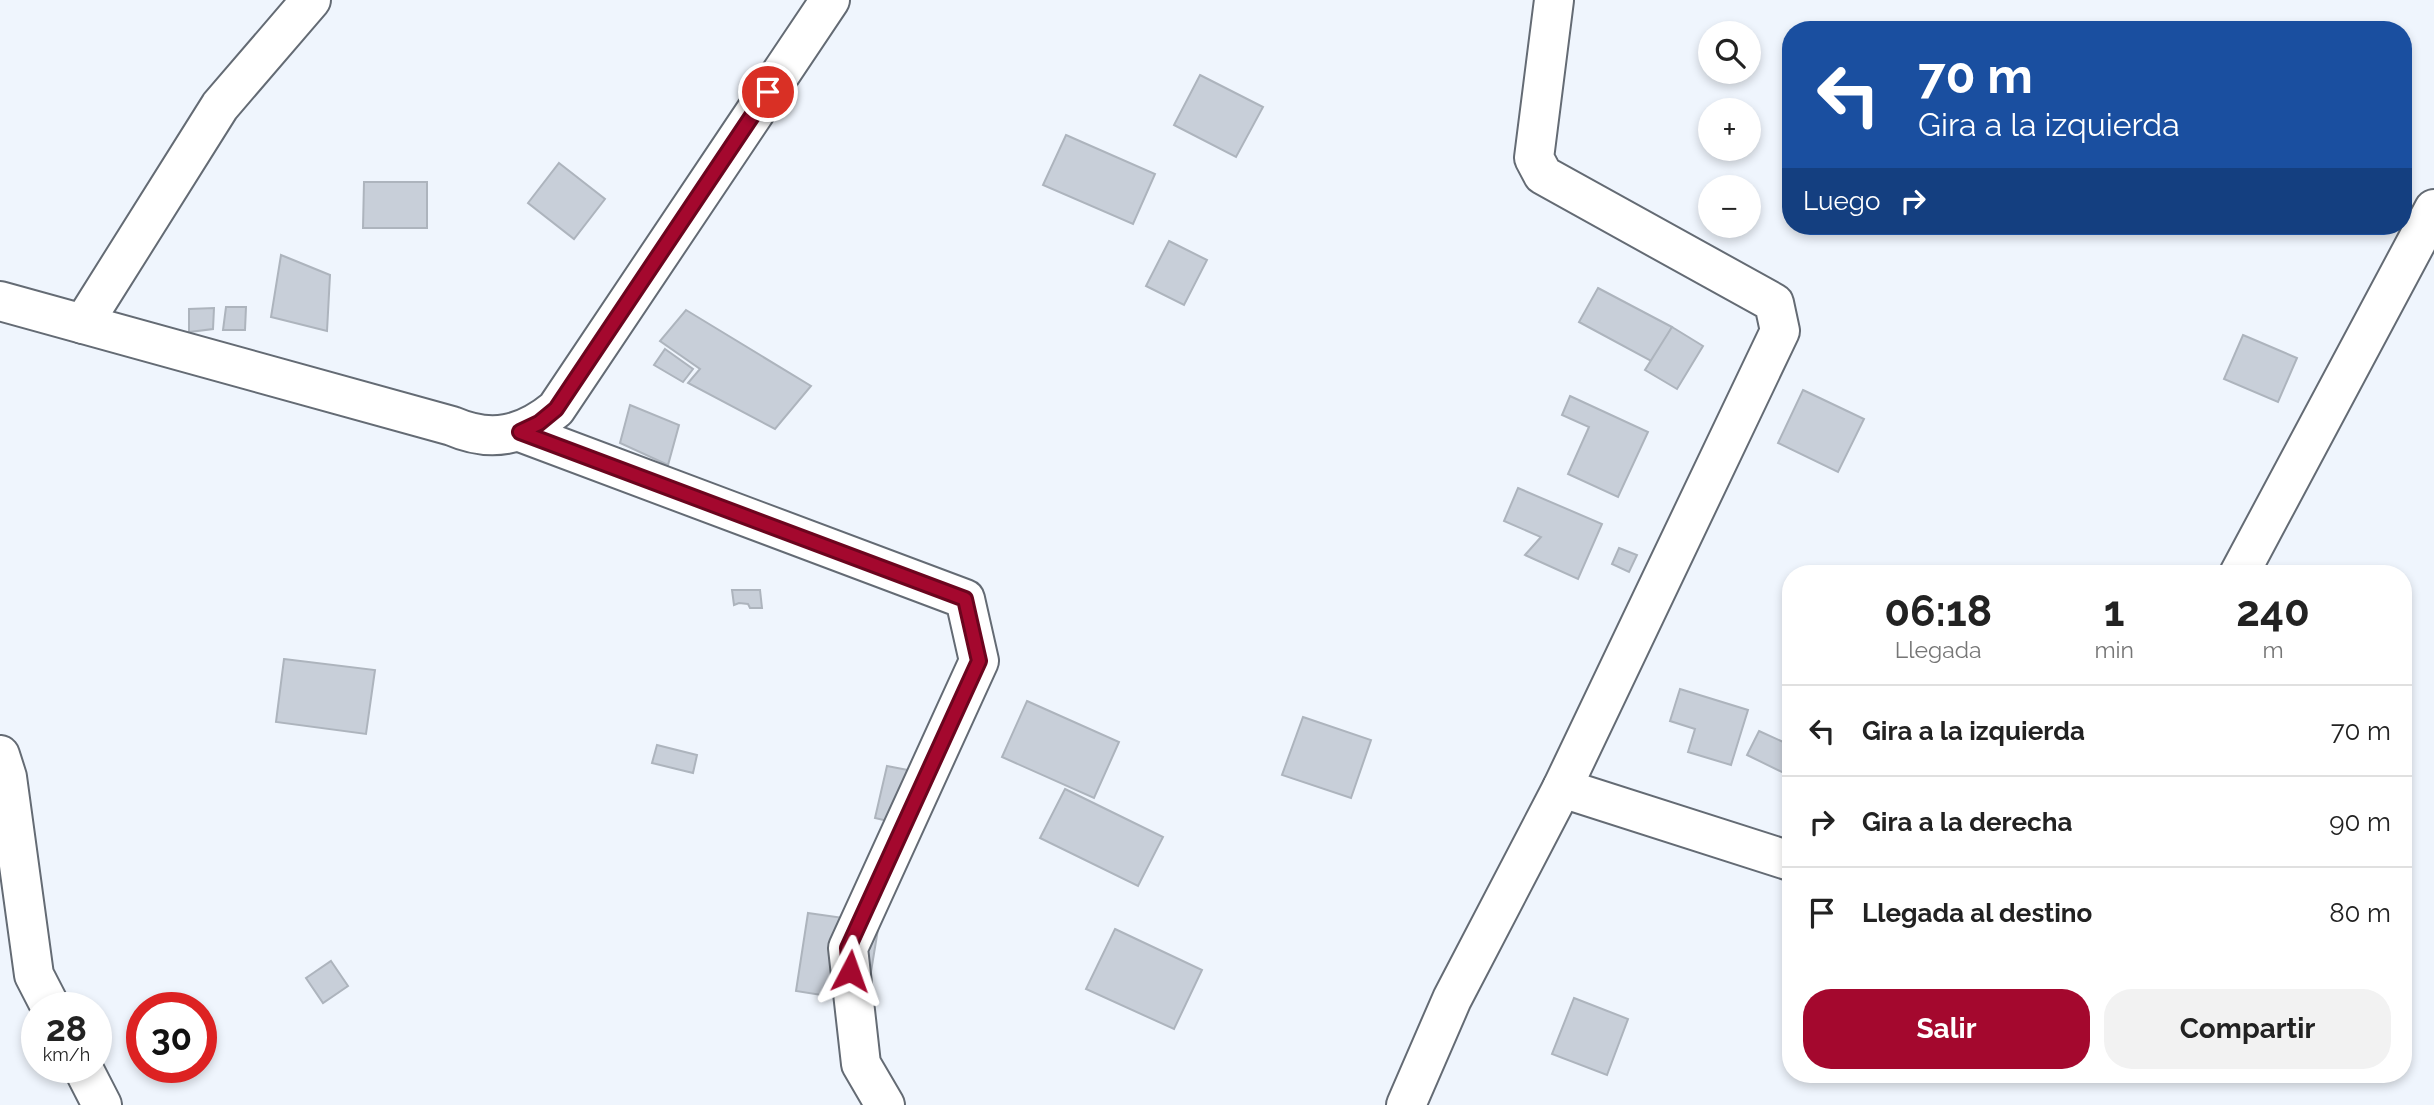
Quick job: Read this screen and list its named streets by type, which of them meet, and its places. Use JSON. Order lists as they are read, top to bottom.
{
  "page": {
    "map_buttons": ["+", "−"],
    "turn": ["70 m", "Gira a la izquierda"],
    "then": "Luego",
    "eta": [
      "06:18",
      "Llegada",
      "1",
      "min",
      "240",
      "m"
    ],
    "list": [
      {
        "name": "Gira a la izquierda",
        "value": "70 m"
      },
      {
        "name": "Gira a la derecha",
        "value": "90 m"
      },
      {
        "name": "Llegada al destino",
        "value": "80 m"
      }
    ],
    "buttons": ["Salir", "Compartir"],
    "speed": "28 km/h",
    "limit": "30"
  }
}
